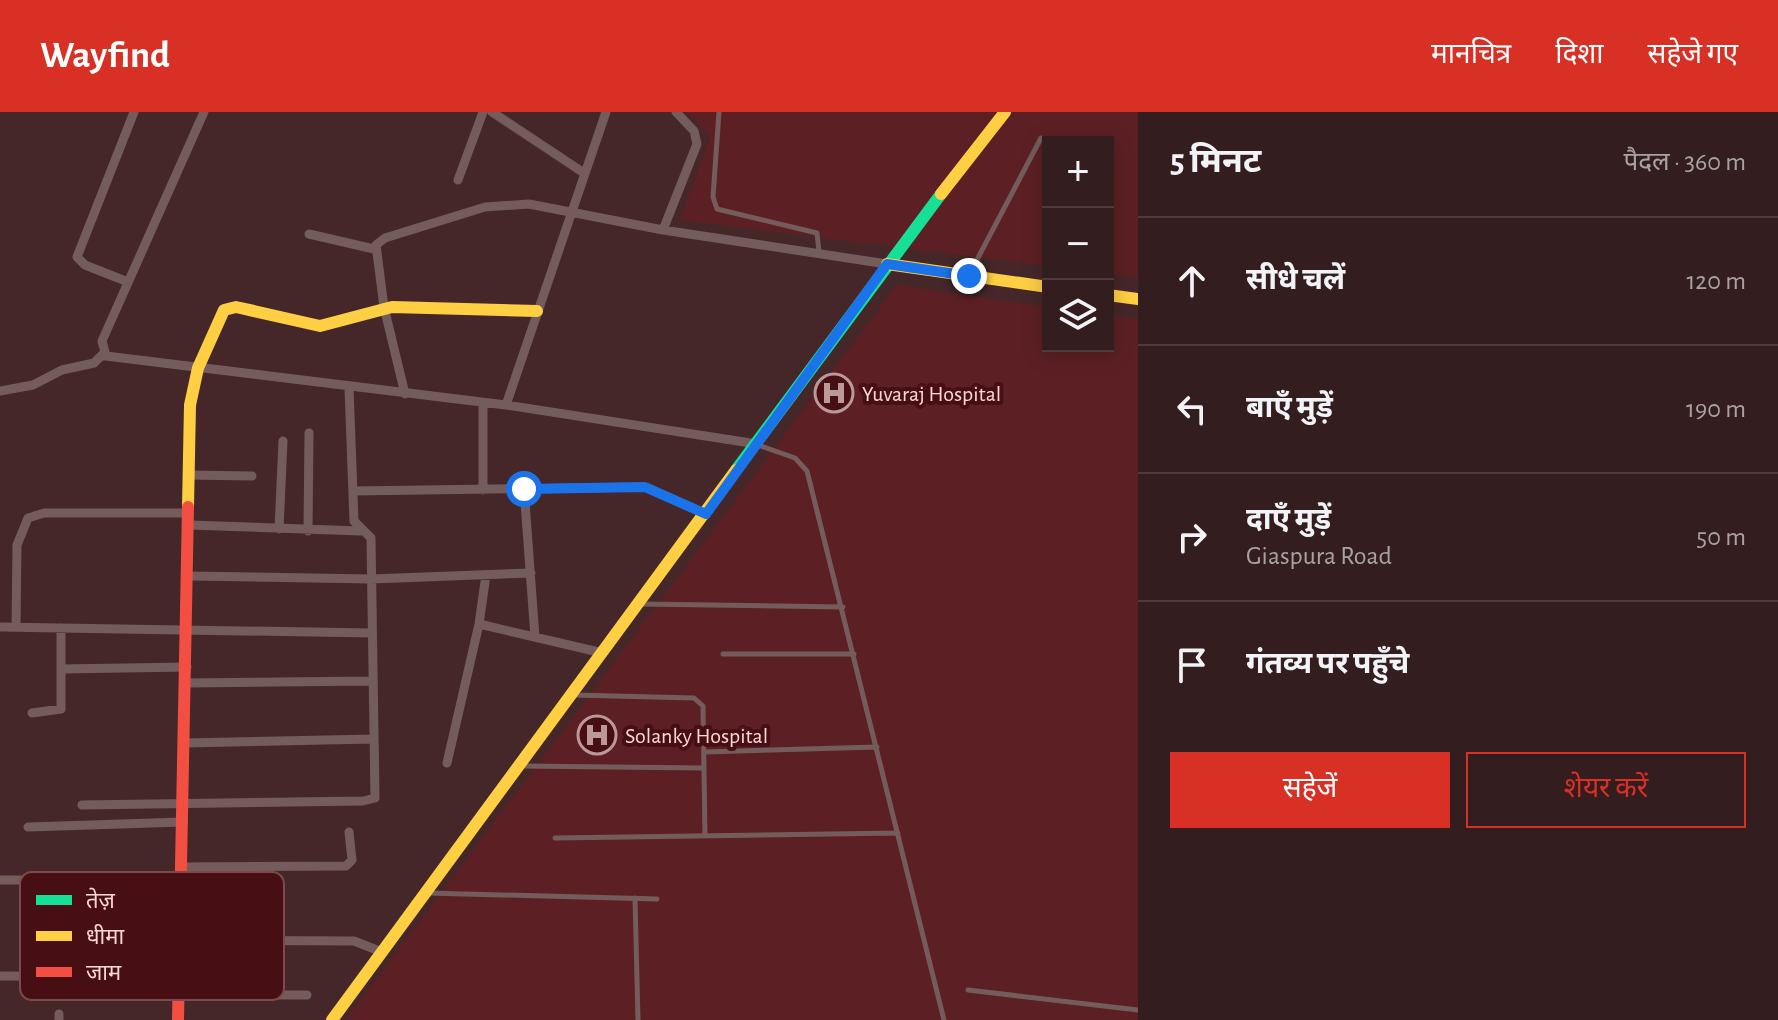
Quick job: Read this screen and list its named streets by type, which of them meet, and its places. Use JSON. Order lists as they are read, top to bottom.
{
  "places": {
    "hospital": ["Yuvaraj Hospital", "Solanky Hospital"]
  },
  "legend": ["तेज़", "धीमा", "जाम"],
  "page": {
    "header": "Wayfind",
    "nav": ["मानचित्र", "दिशा", "सहेजे गए"],
    "heading": ["5 मिनट", "पैदल · 360 m"],
    "map_buttons": ["+", "−"],
    "list": [
      ["सीधे चलें", "120 m"],
      ["बाएँ मुड़ें", "190 m"],
      ["दाएँ मुड़ें", "Giaspura Road", "50 m"],
      "गंतव्य पर पहुँचे"
    ],
    "buttons": ["सहेजें", "शेयर करें"]
  }
}
